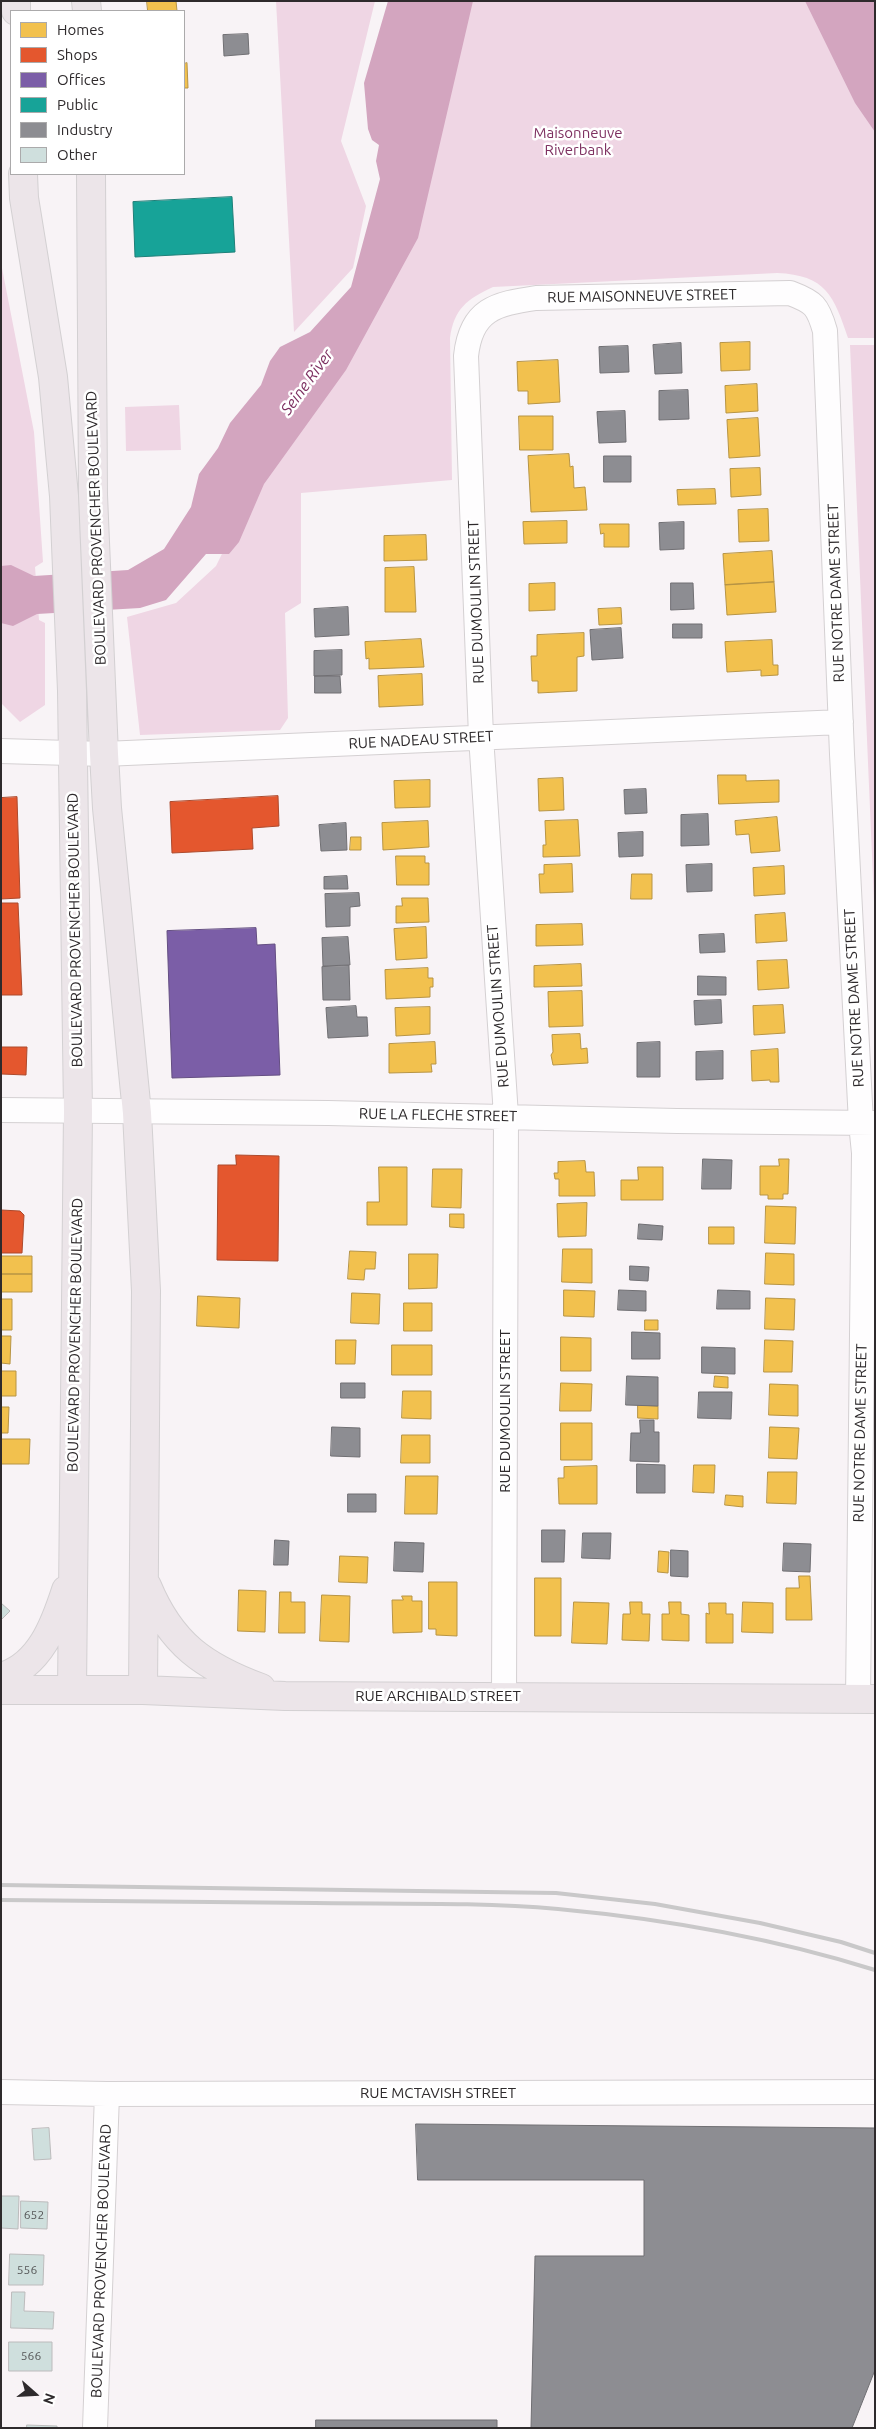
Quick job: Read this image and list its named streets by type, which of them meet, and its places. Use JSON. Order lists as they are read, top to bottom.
{
  "streets": {
    "main road": ["BOULEVARD PROVENCHER BOULEVARD", "RUE ARCHIBALD STREET"],
    "street": [
      "RUE MAISONNEUVE STREET",
      "RUE NOTRE DAME STREET",
      "RUE DUMOULIN STREET",
      "RUE NADEAU STREET",
      "RUE LA FLECHE STREET",
      "RUE MCTAVISH STREET"
    ]
  },
  "crossings": [
    ["RUE MAISONNEUVE STREET", "RUE NOTRE DAME STREET"],
    ["RUE MAISONNEUVE STREET", "RUE DUMOULIN STREET"],
    ["BOULEVARD PROVENCHER BOULEVARD", "RUE NADEAU STREET"],
    ["BOULEVARD PROVENCHER BOULEVARD", "RUE LA FLECHE STREET"],
    ["BOULEVARD PROVENCHER BOULEVARD", "RUE ARCHIBALD STREET"],
    ["BOULEVARD PROVENCHER BOULEVARD", "RUE MCTAVISH STREET"],
    ["RUE NOTRE DAME STREET", "RUE NADEAU STREET"],
    ["RUE NOTRE DAME STREET", "RUE LA FLECHE STREET"],
    ["RUE NOTRE DAME STREET", "RUE ARCHIBALD STREET"],
    ["RUE DUMOULIN STREET", "RUE NADEAU STREET"],
    ["RUE DUMOULIN STREET", "RUE LA FLECHE STREET"],
    ["RUE DUMOULIN STREET", "RUE ARCHIBALD STREET"]
  ],
  "water": ["Seine River"],
  "parks": ["Maisonneuve Riverbank"],
  "house_numbers": ["652", "556", "566"],
  "legend": [
    "Homes",
    "Shops",
    "Offices",
    "Public",
    "Industry",
    "Other"
  ],
  "north": "right"
}
